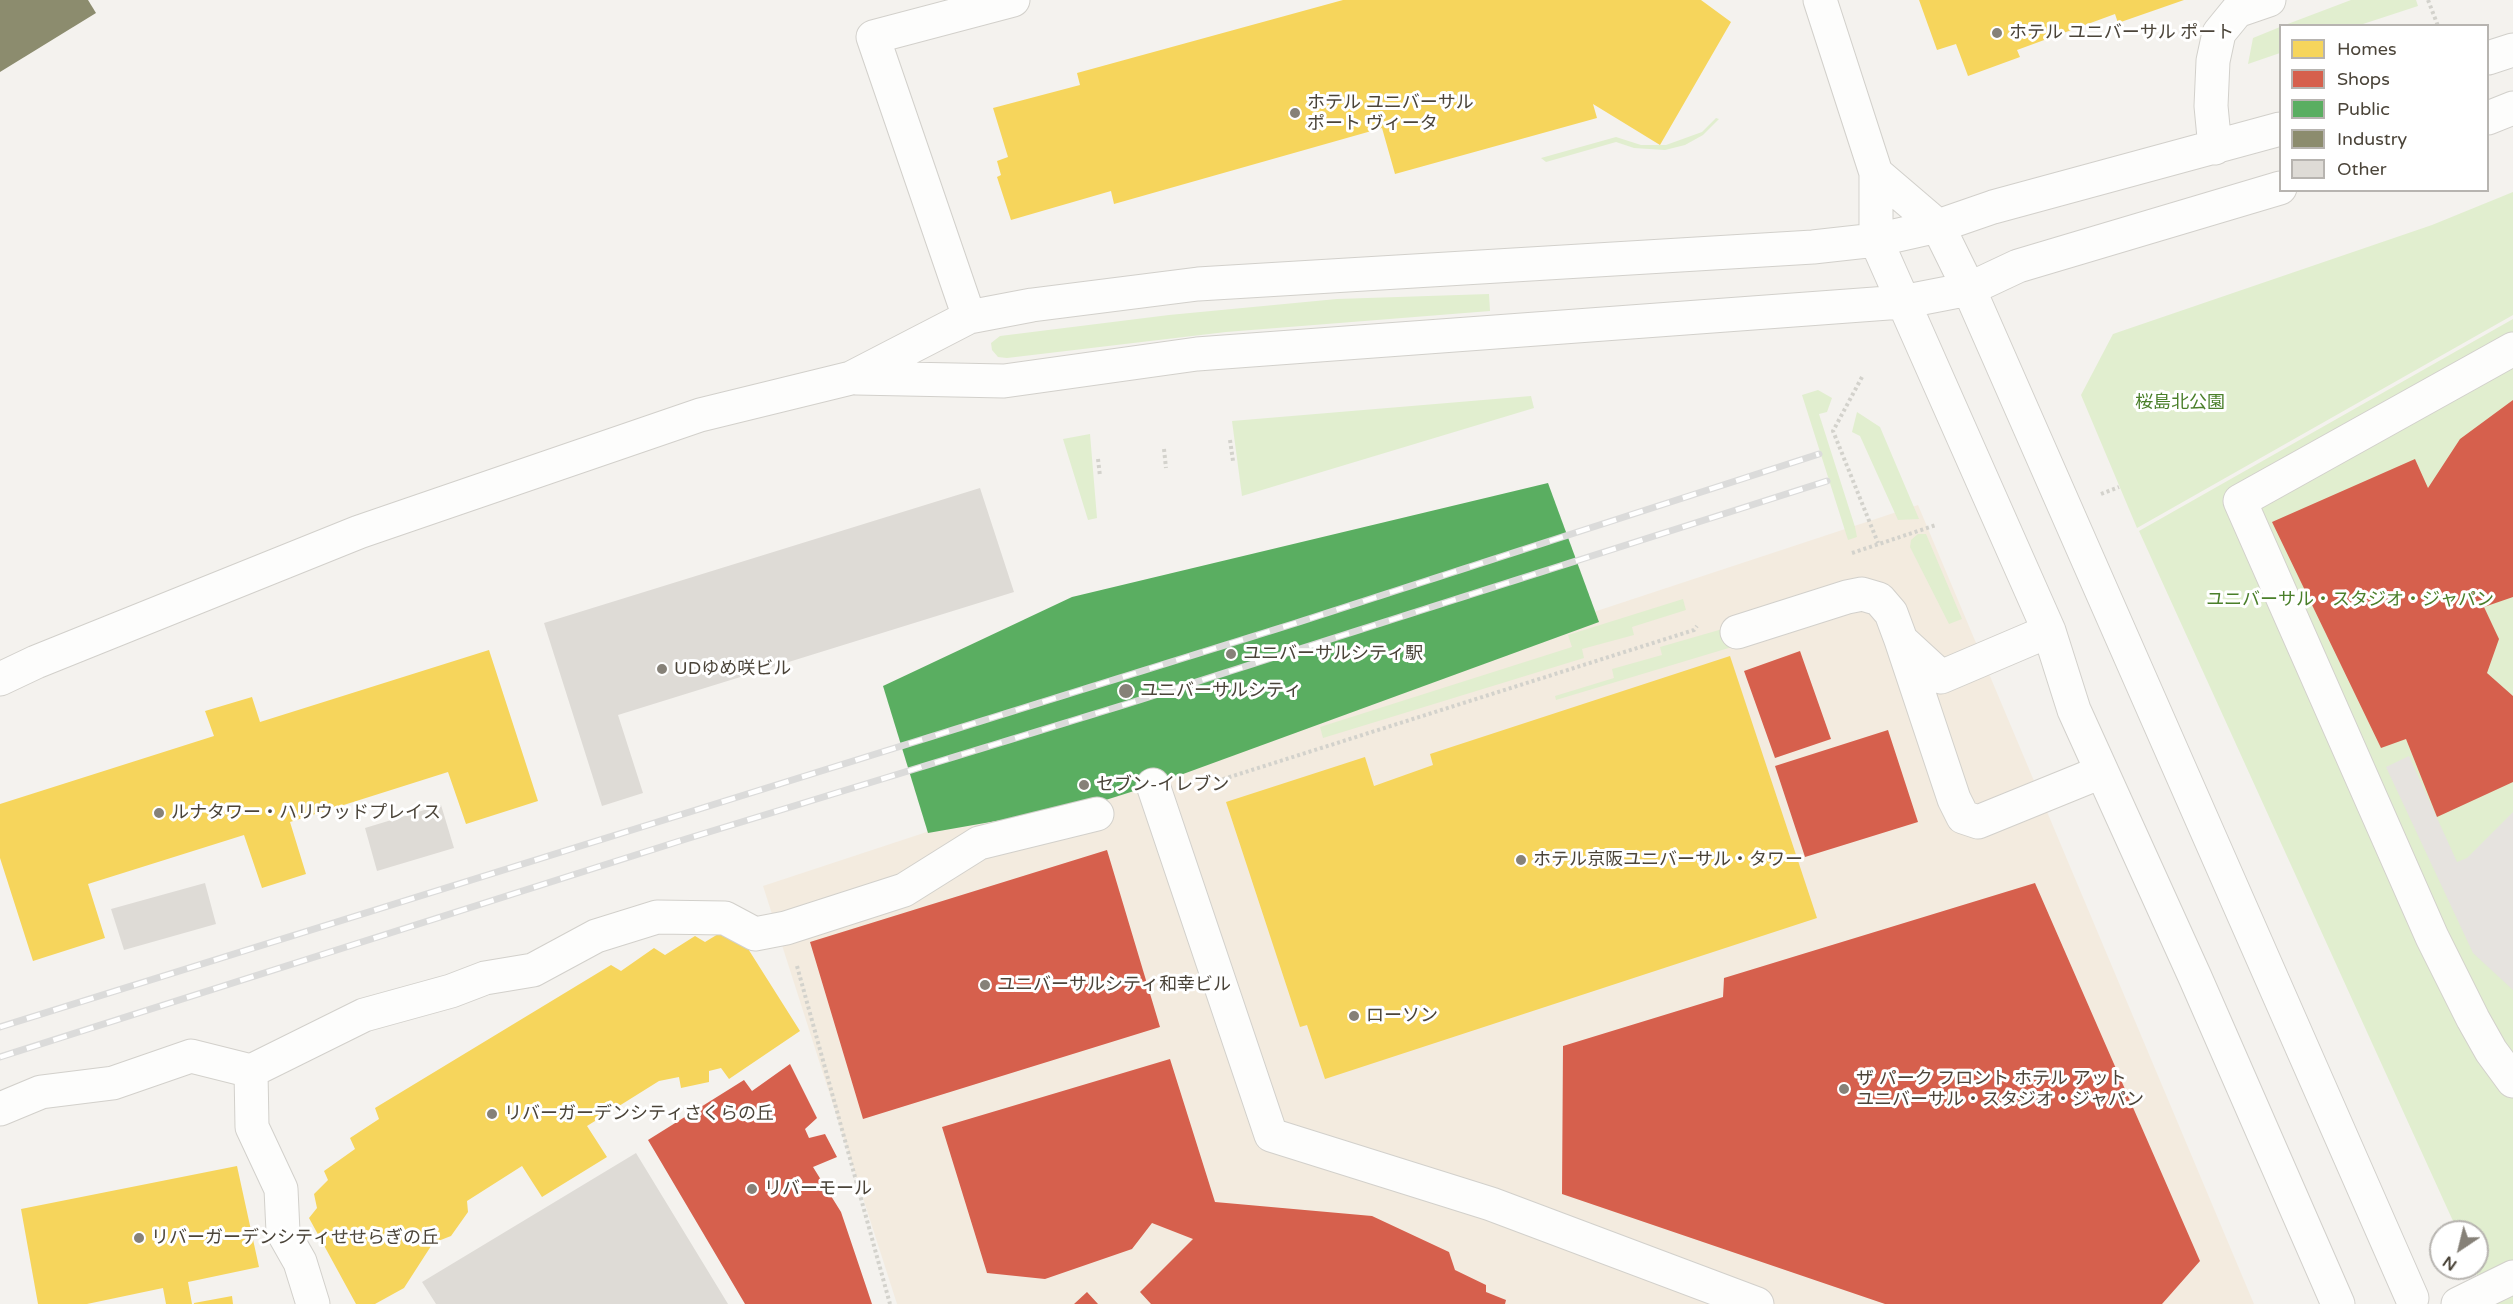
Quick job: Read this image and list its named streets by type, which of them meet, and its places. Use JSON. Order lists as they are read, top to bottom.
{
  "parks": ["桜島北公園", "ユニバーサル・スタジオ・ジャパン"],
  "places": [
    "ホテル ユニバーサル ポート",
    "ホテル ユニバーサル ポート ヴィータ",
    "ユニバーサルシティ駅",
    "UDゆめ咲ビル",
    "ユニバーサルシティ",
    "セブン-イレブン",
    "ルナタワー・ハリウッドプレイス",
    "ホテル京阪ユニバーサル・タワー",
    "ユニバーサルシティ和幸ビル",
    "ローソン",
    "ザ パーク フロント ホテル アット ユニバーサル・スタジオ・ジャパン",
    "リバーガーデンシティさくらの丘",
    "リバーモール",
    "リバーガーデンシティせせらぎの丘"
  ],
  "legend": [
    "Homes",
    "Shops",
    "Public",
    "Industry",
    "Other"
  ],
  "north": "bottom left"
}
